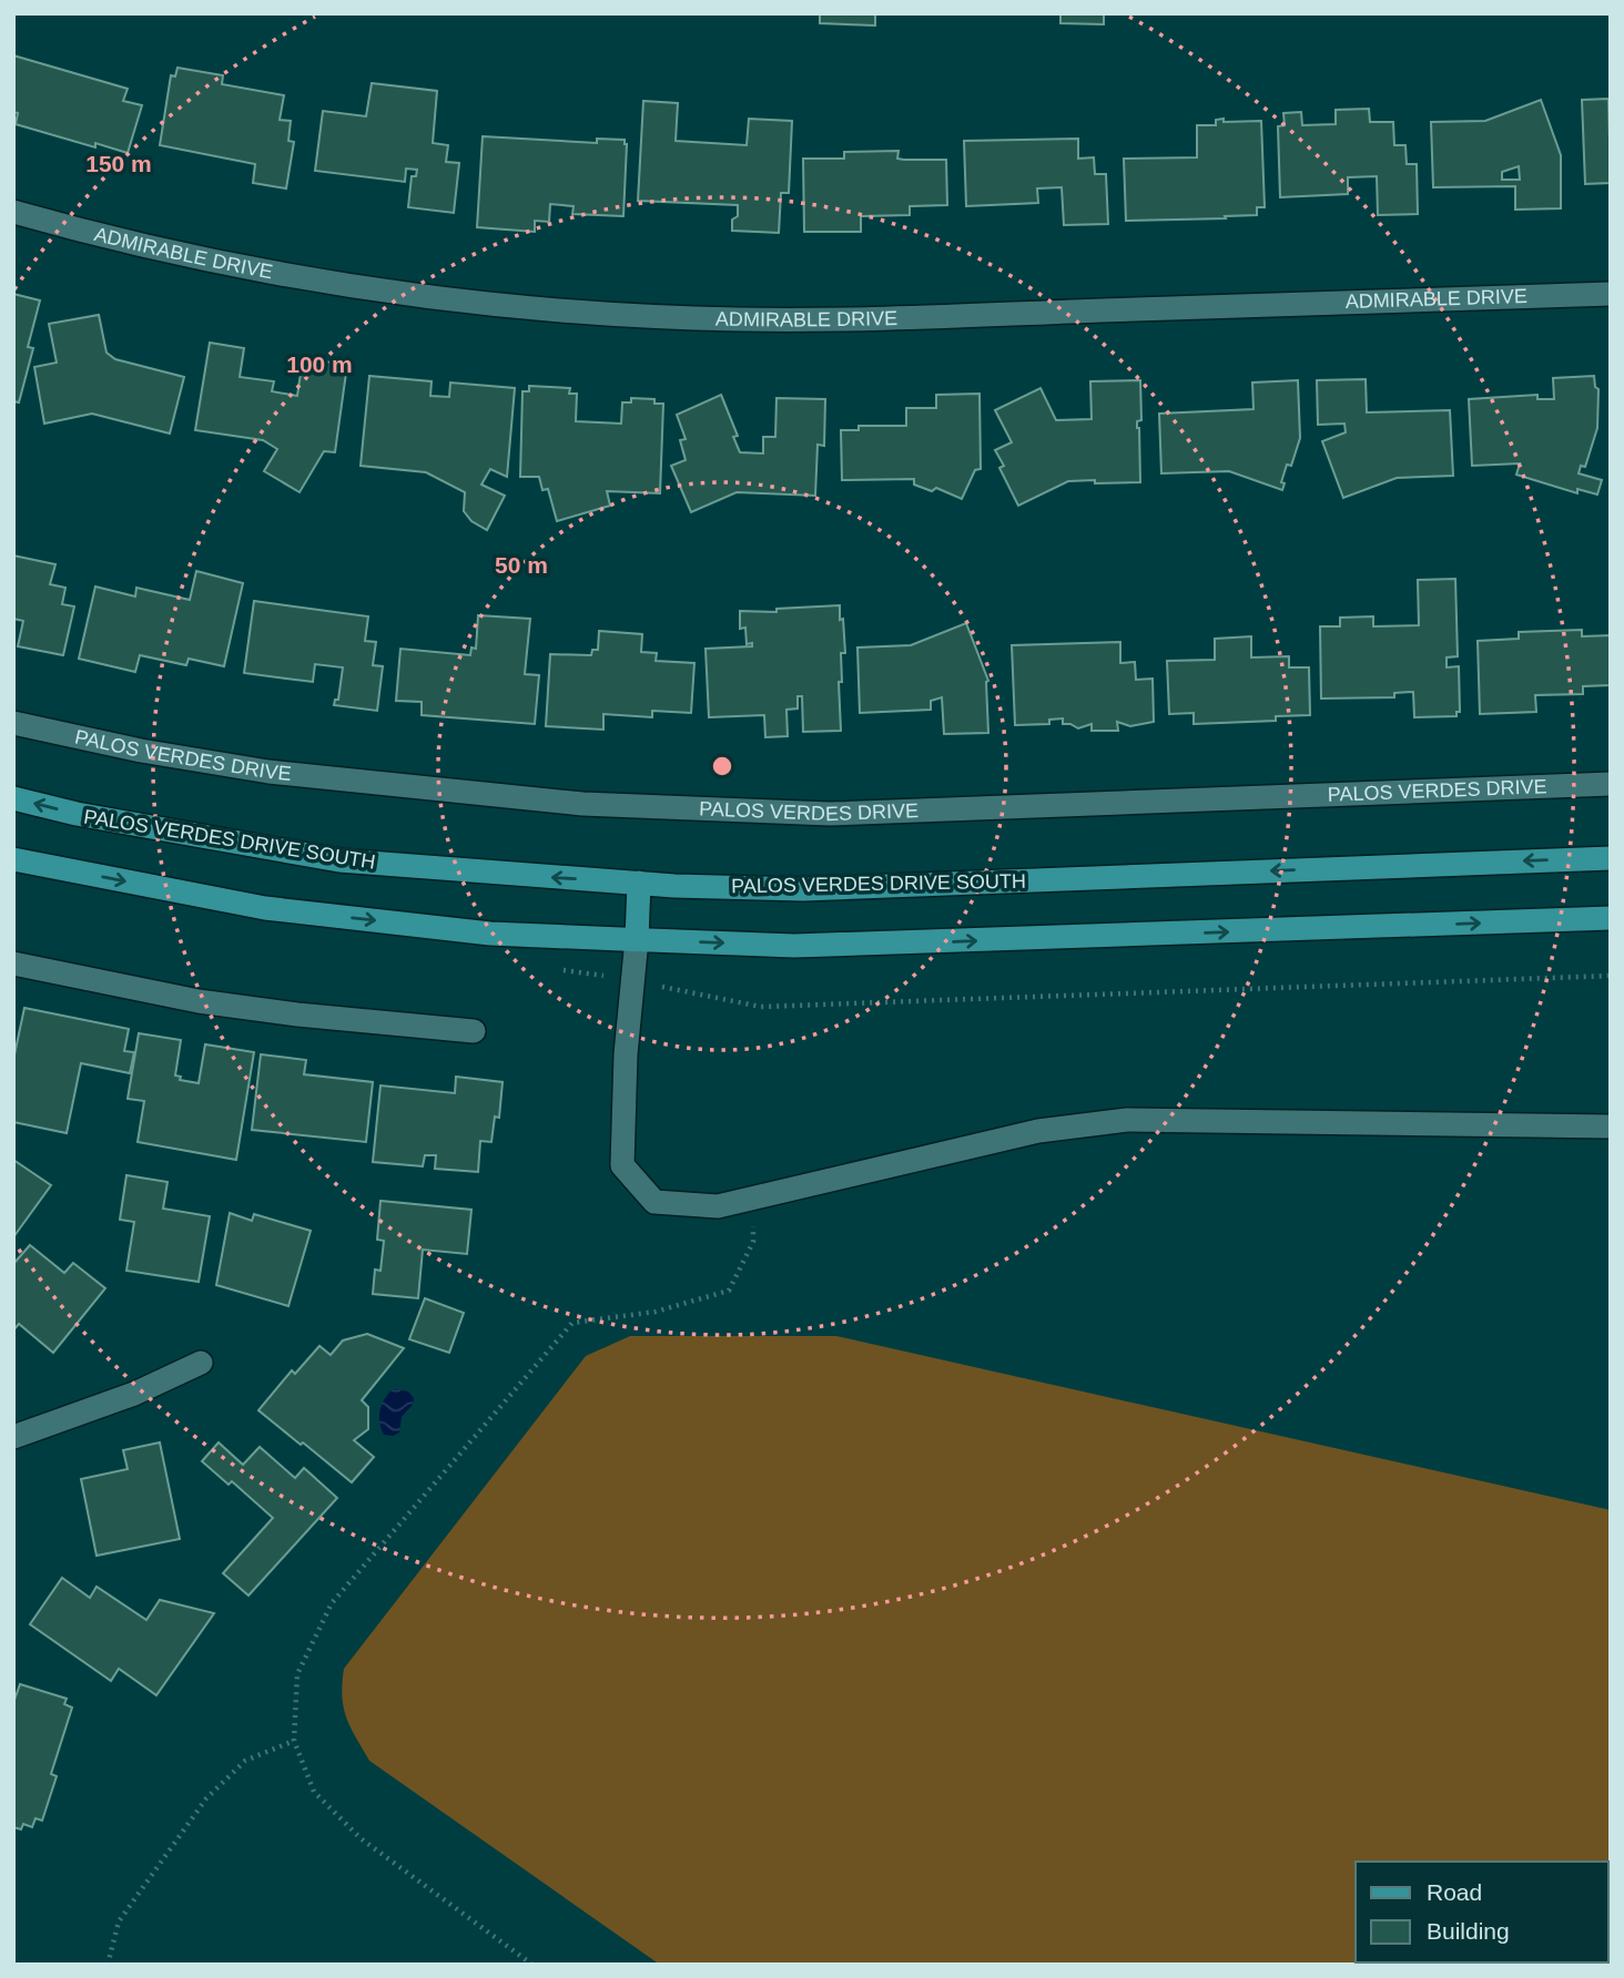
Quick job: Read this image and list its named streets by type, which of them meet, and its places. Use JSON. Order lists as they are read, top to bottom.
{
  "streets": {
    "main road": ["PALOS VERDES DRIVE SOUTH"],
    "street": ["ADMIRABLE DRIVE", "PALOS VERDES DRIVE"]
  },
  "legend": ["Road", "Building"],
  "rings": ["150 m", "100 m", "50 m"]
}
